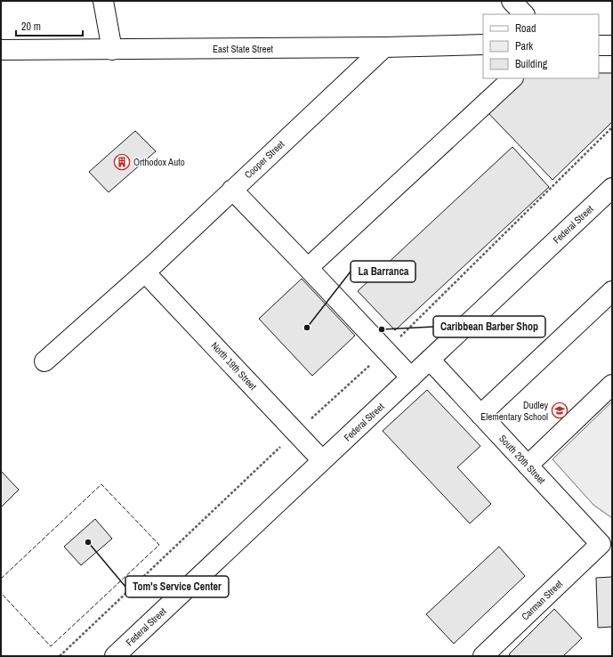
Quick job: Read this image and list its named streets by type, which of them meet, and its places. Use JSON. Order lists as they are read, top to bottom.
{
  "streets": {
    "main road": [
      "East State Street",
      "Cooper Street",
      "Federal Street",
      "North 19th Street",
      "South 20th Street",
      "Carman Street"
    ]
  },
  "crossings": [
    ["East State Street", "Cooper Street"],
    ["Cooper Street", "North 19th Street"],
    ["Federal Street", "North 19th Street"],
    ["Federal Street", "South 20th Street"],
    ["South 20th Street", "Carman Street"]
  ],
  "places": {
    "building": ["Orthodox Auto"],
    "other": ["La Barranca", "Caribbean Barber Shop", "Tom's Service Center"],
    "school or university": ["Dudley Elementary School"]
  },
  "legend": ["Road", "Park", "Building"],
  "scale_bar": "20 m"
}
